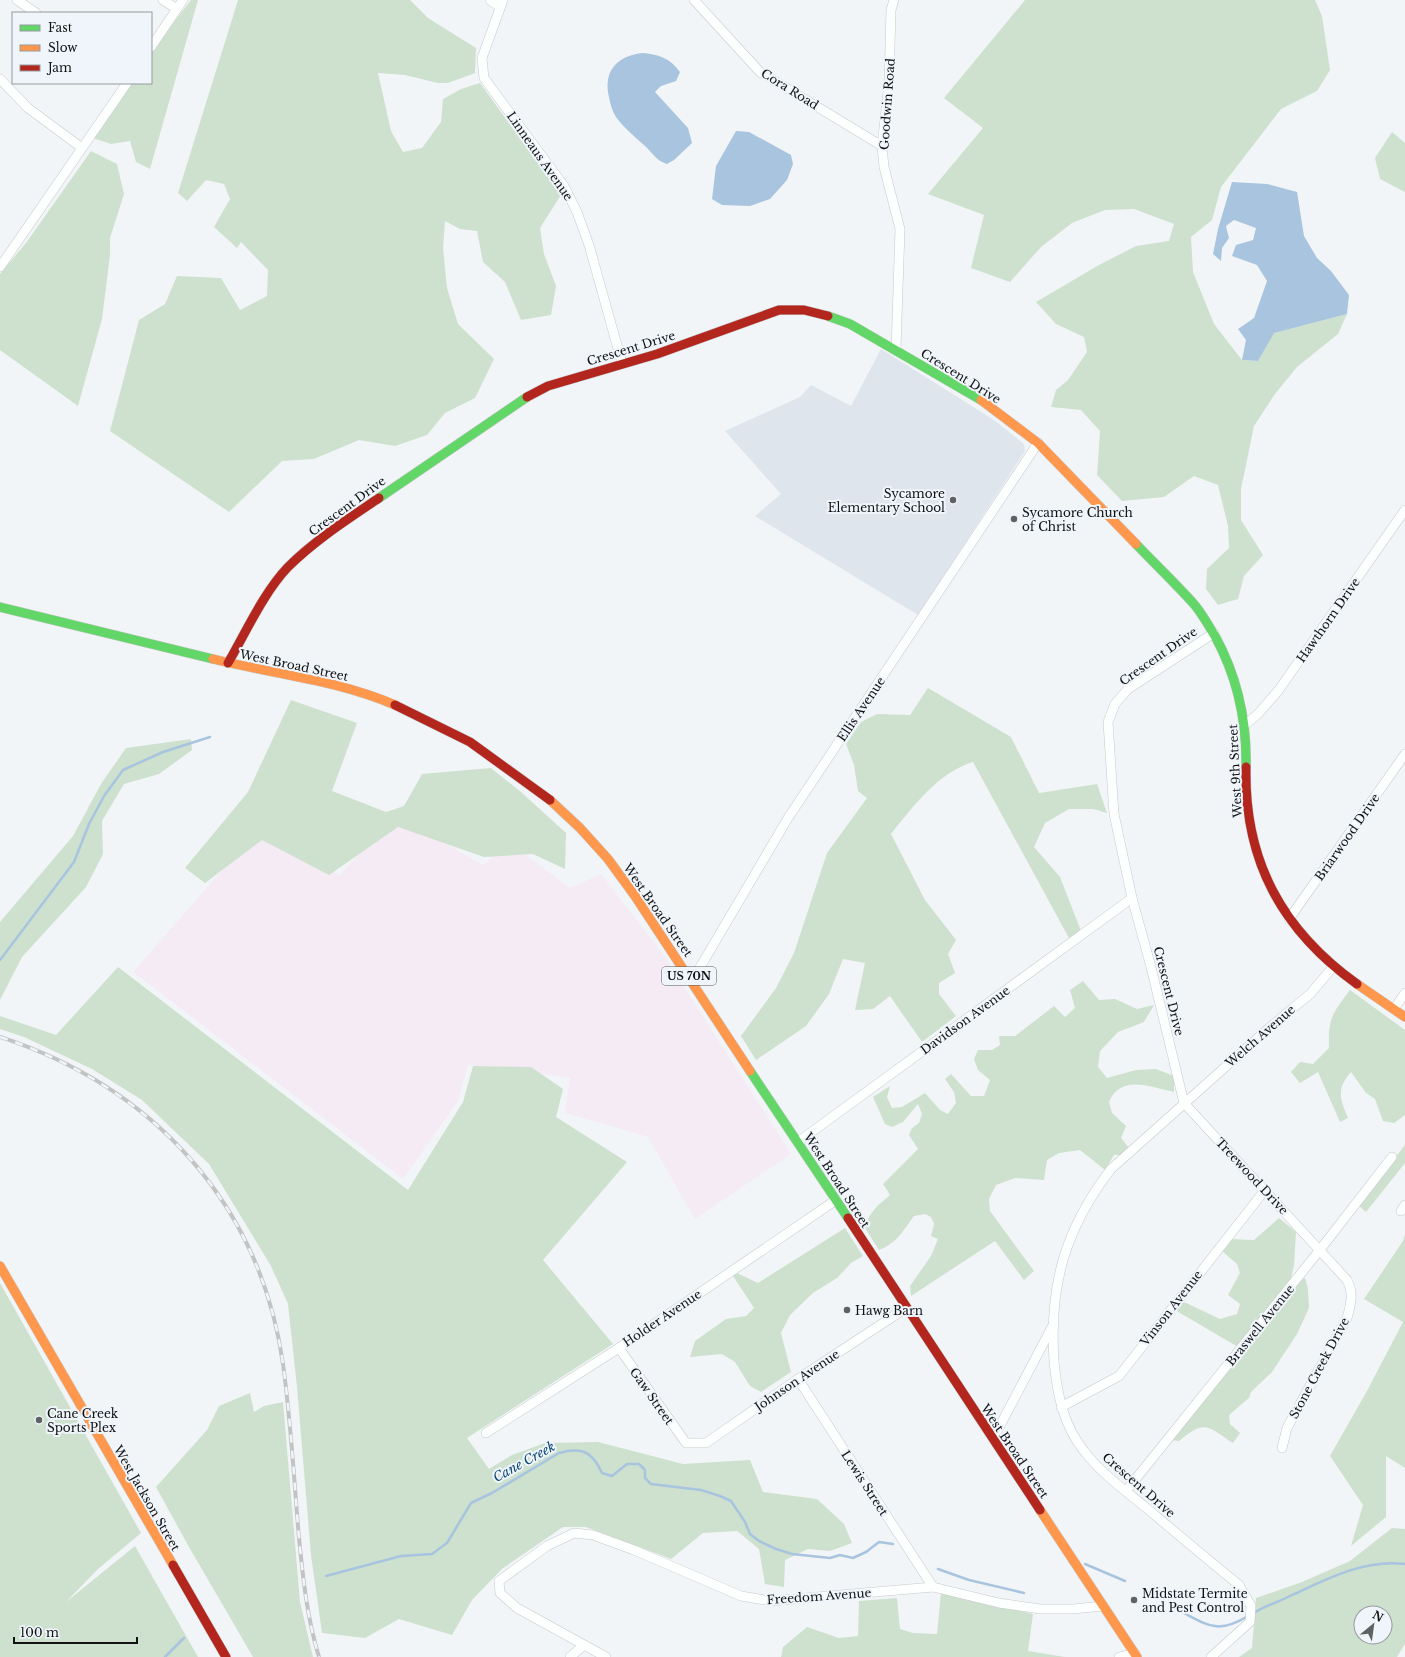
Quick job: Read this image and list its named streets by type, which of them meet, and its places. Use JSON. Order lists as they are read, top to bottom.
{
  "streets": {
    "street": [
      "Cora Road",
      "Goodwin Road",
      "Linneaus Avenue",
      "Crescent Drive",
      "Hawthorn Drive",
      "West Broad Street",
      "Ellis Avenue",
      "West 9th Street",
      "Briarwood Drive",
      "US 70N",
      "Davidson Avenue",
      "Welch Avenue",
      "Treewood Drive",
      "Vinson Avenue",
      "Holder Avenue",
      "Braswell Avenue",
      "Stone Creek Drive",
      "Johnson Avenue",
      "Gaw Street",
      "Lewis Street",
      "West Jackson Street",
      "Freedom Avenue"
    ]
  },
  "crossings": [
    ["Cora Road", "Goodwin Road"],
    ["Goodwin Road", "Crescent Drive"],
    ["Linneaus Avenue", "Crescent Drive"],
    ["Crescent Drive", "West Broad Street"],
    ["Crescent Drive", "Ellis Avenue"],
    ["Crescent Drive", "West 9th Street"],
    ["Crescent Drive", "Davidson Avenue"],
    ["Crescent Drive", "Welch Avenue"],
    ["Crescent Drive", "Treewood Drive"],
    ["Crescent Drive", "Vinson Avenue"],
    ["Crescent Drive", "Braswell Avenue"],
    ["Hawthorn Drive", "West 9th Street"],
    ["West Broad Street", "Ellis Avenue"],
    ["West Broad Street", "Davidson Avenue"],
    ["West Broad Street", "Holder Avenue"],
    ["West Broad Street", "Johnson Avenue"],
    ["West Broad Street", "Freedom Avenue"],
    ["West 9th Street", "Briarwood Drive"],
    ["West 9th Street", "Welch Avenue"],
    ["Welch Avenue", "Treewood Drive"],
    ["Treewood Drive", "Vinson Avenue"],
    ["Treewood Drive", "Braswell Avenue"],
    ["Treewood Drive", "Stone Creek Drive"],
    ["Holder Avenue", "Gaw Street"],
    ["Braswell Avenue", "Stone Creek Drive"],
    ["Johnson Avenue", "Gaw Street"],
    ["Johnson Avenue", "Lewis Street"],
    ["Lewis Street", "Freedom Avenue"]
  ],
  "water": ["Cane Creek"],
  "places": [
    "Sycamore Elementary School",
    "Sycamore Church of Christ",
    "Hawg Barn",
    "Cane Creek Sports Plex",
    "Midstate Termite and Pest Control"
  ],
  "legend": ["Fast", "Slow", "Jam"],
  "scale_bar": "100 m",
  "north": "top right"
}
